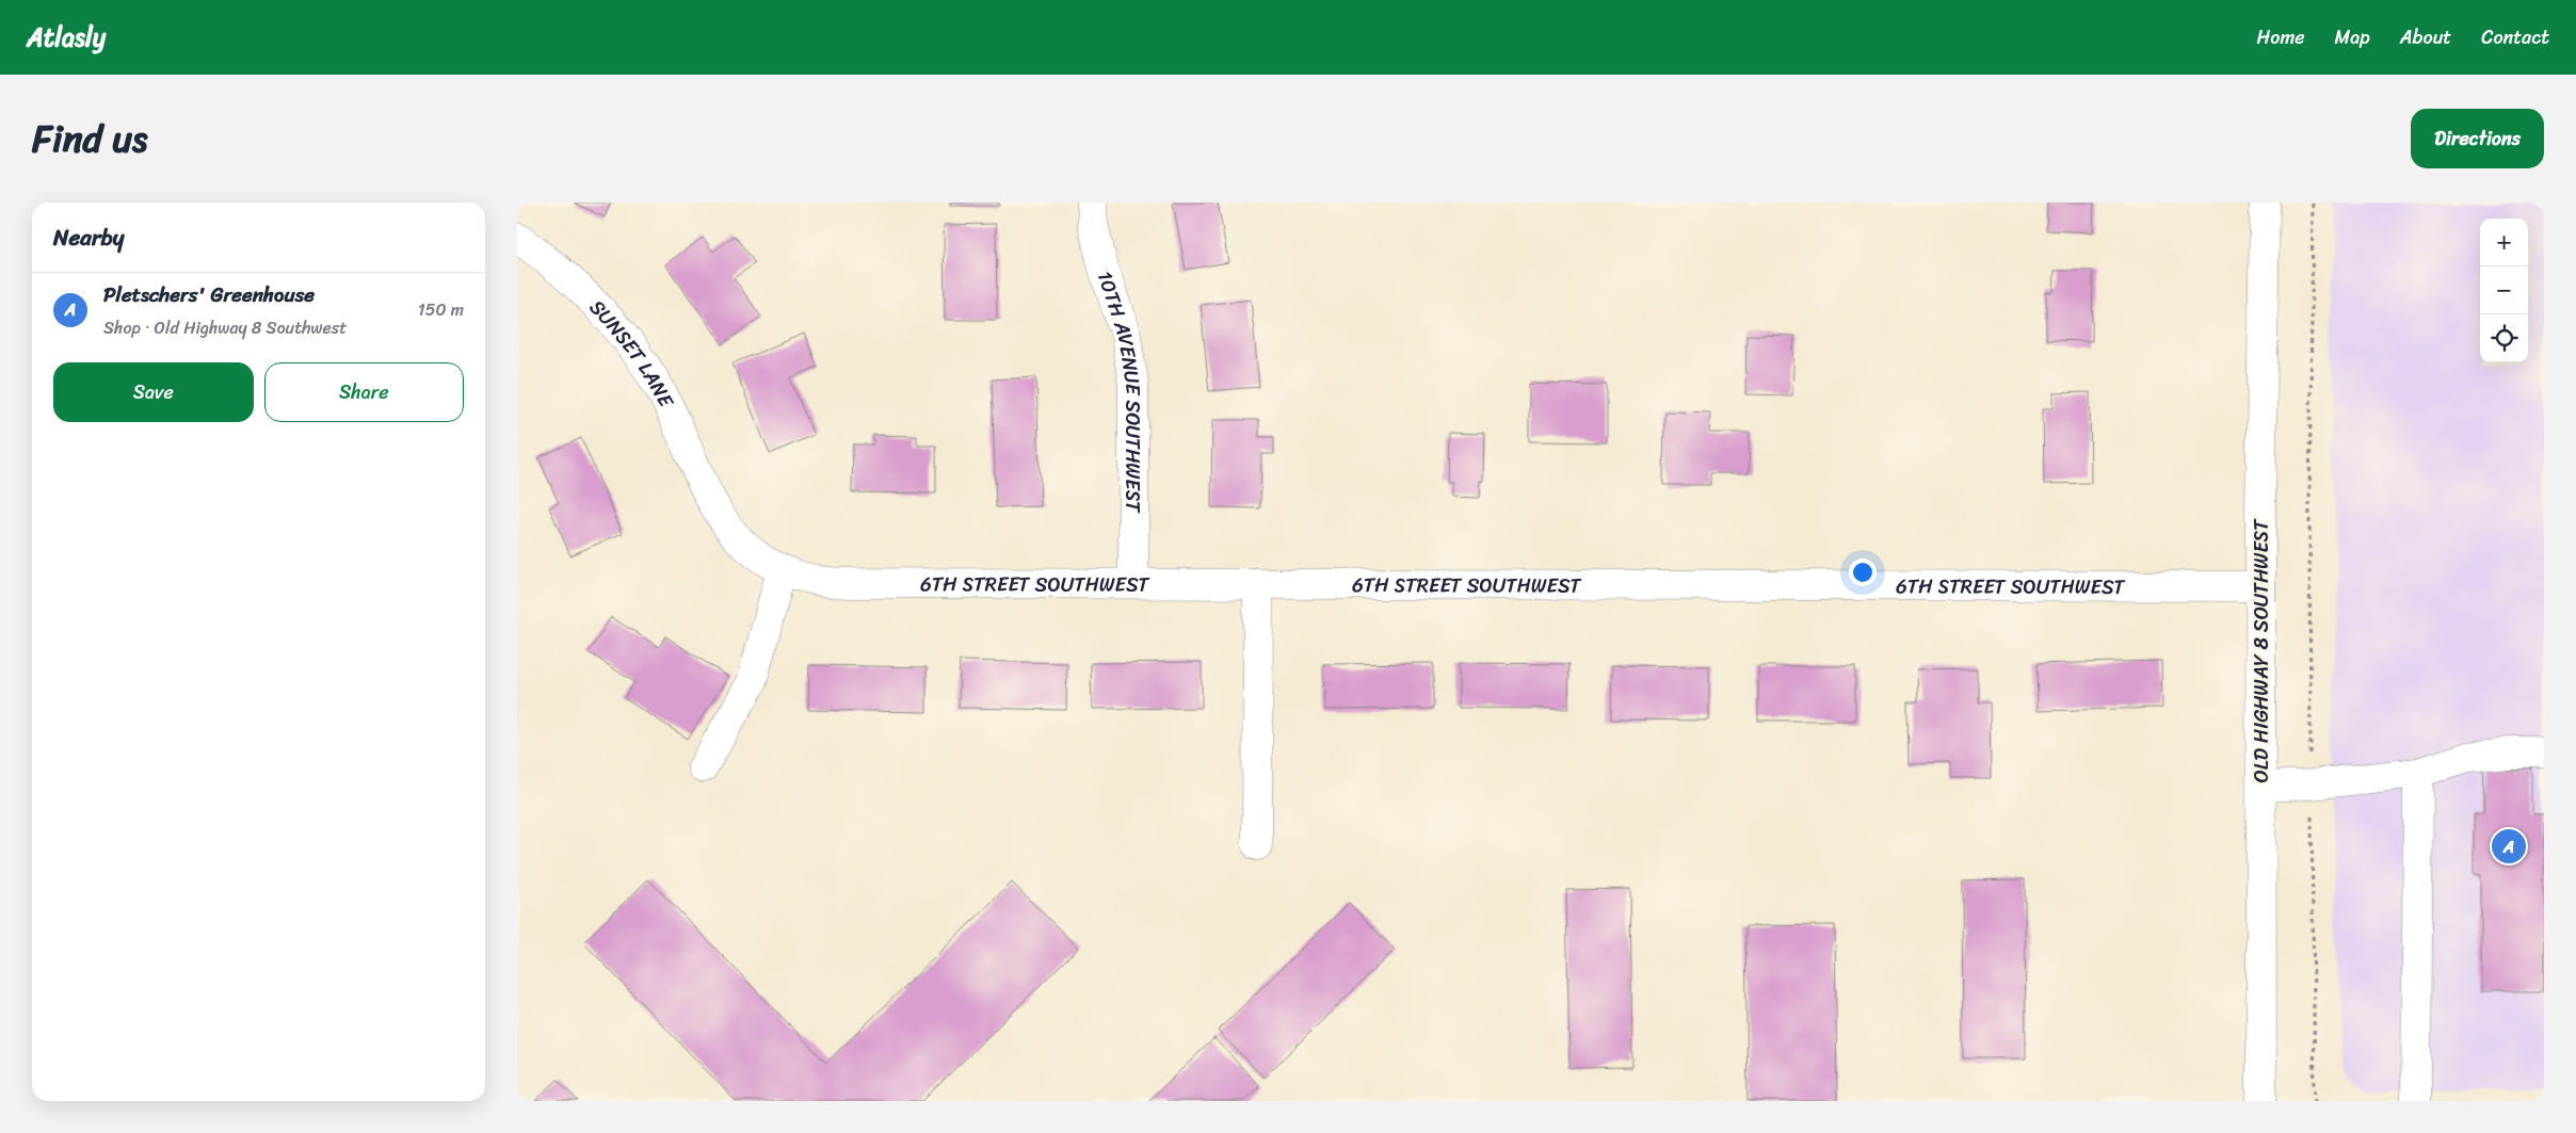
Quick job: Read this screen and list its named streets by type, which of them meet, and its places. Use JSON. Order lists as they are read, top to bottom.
{
  "streets": {
    "street": [
      "SUNSET LANE",
      "10TH AVENUE SOUTHWEST",
      "6TH STREET SOUTHWEST",
      "OLD HIGHWAY 8 SOUTHWEST"
    ]
  },
  "crossings": [
    ["SUNSET LANE", "6TH STREET SOUTHWEST"],
    ["10TH AVENUE SOUTHWEST", "6TH STREET SOUTHWEST"],
    ["6TH STREET SOUTHWEST", "OLD HIGHWAY 8 SOUTHWEST"]
  ],
  "page": {
    "header": "Atlasly",
    "nav": [
      "Home",
      "Map",
      "About",
      "Contact"
    ],
    "title": "Find us",
    "buttons": [
      "Directions",
      ["Save", "Share"]
    ],
    "heading": "Nearby",
    "map_buttons": ["+", "−"],
    "list": [
      {
        "mark": "A",
        "name": "Pletschers' Greenhouse",
        "note": "Shop · Old Highway 8 Southwest",
        "value": "150 m"
      }
    ],
    "pins": "A"
  }
}
